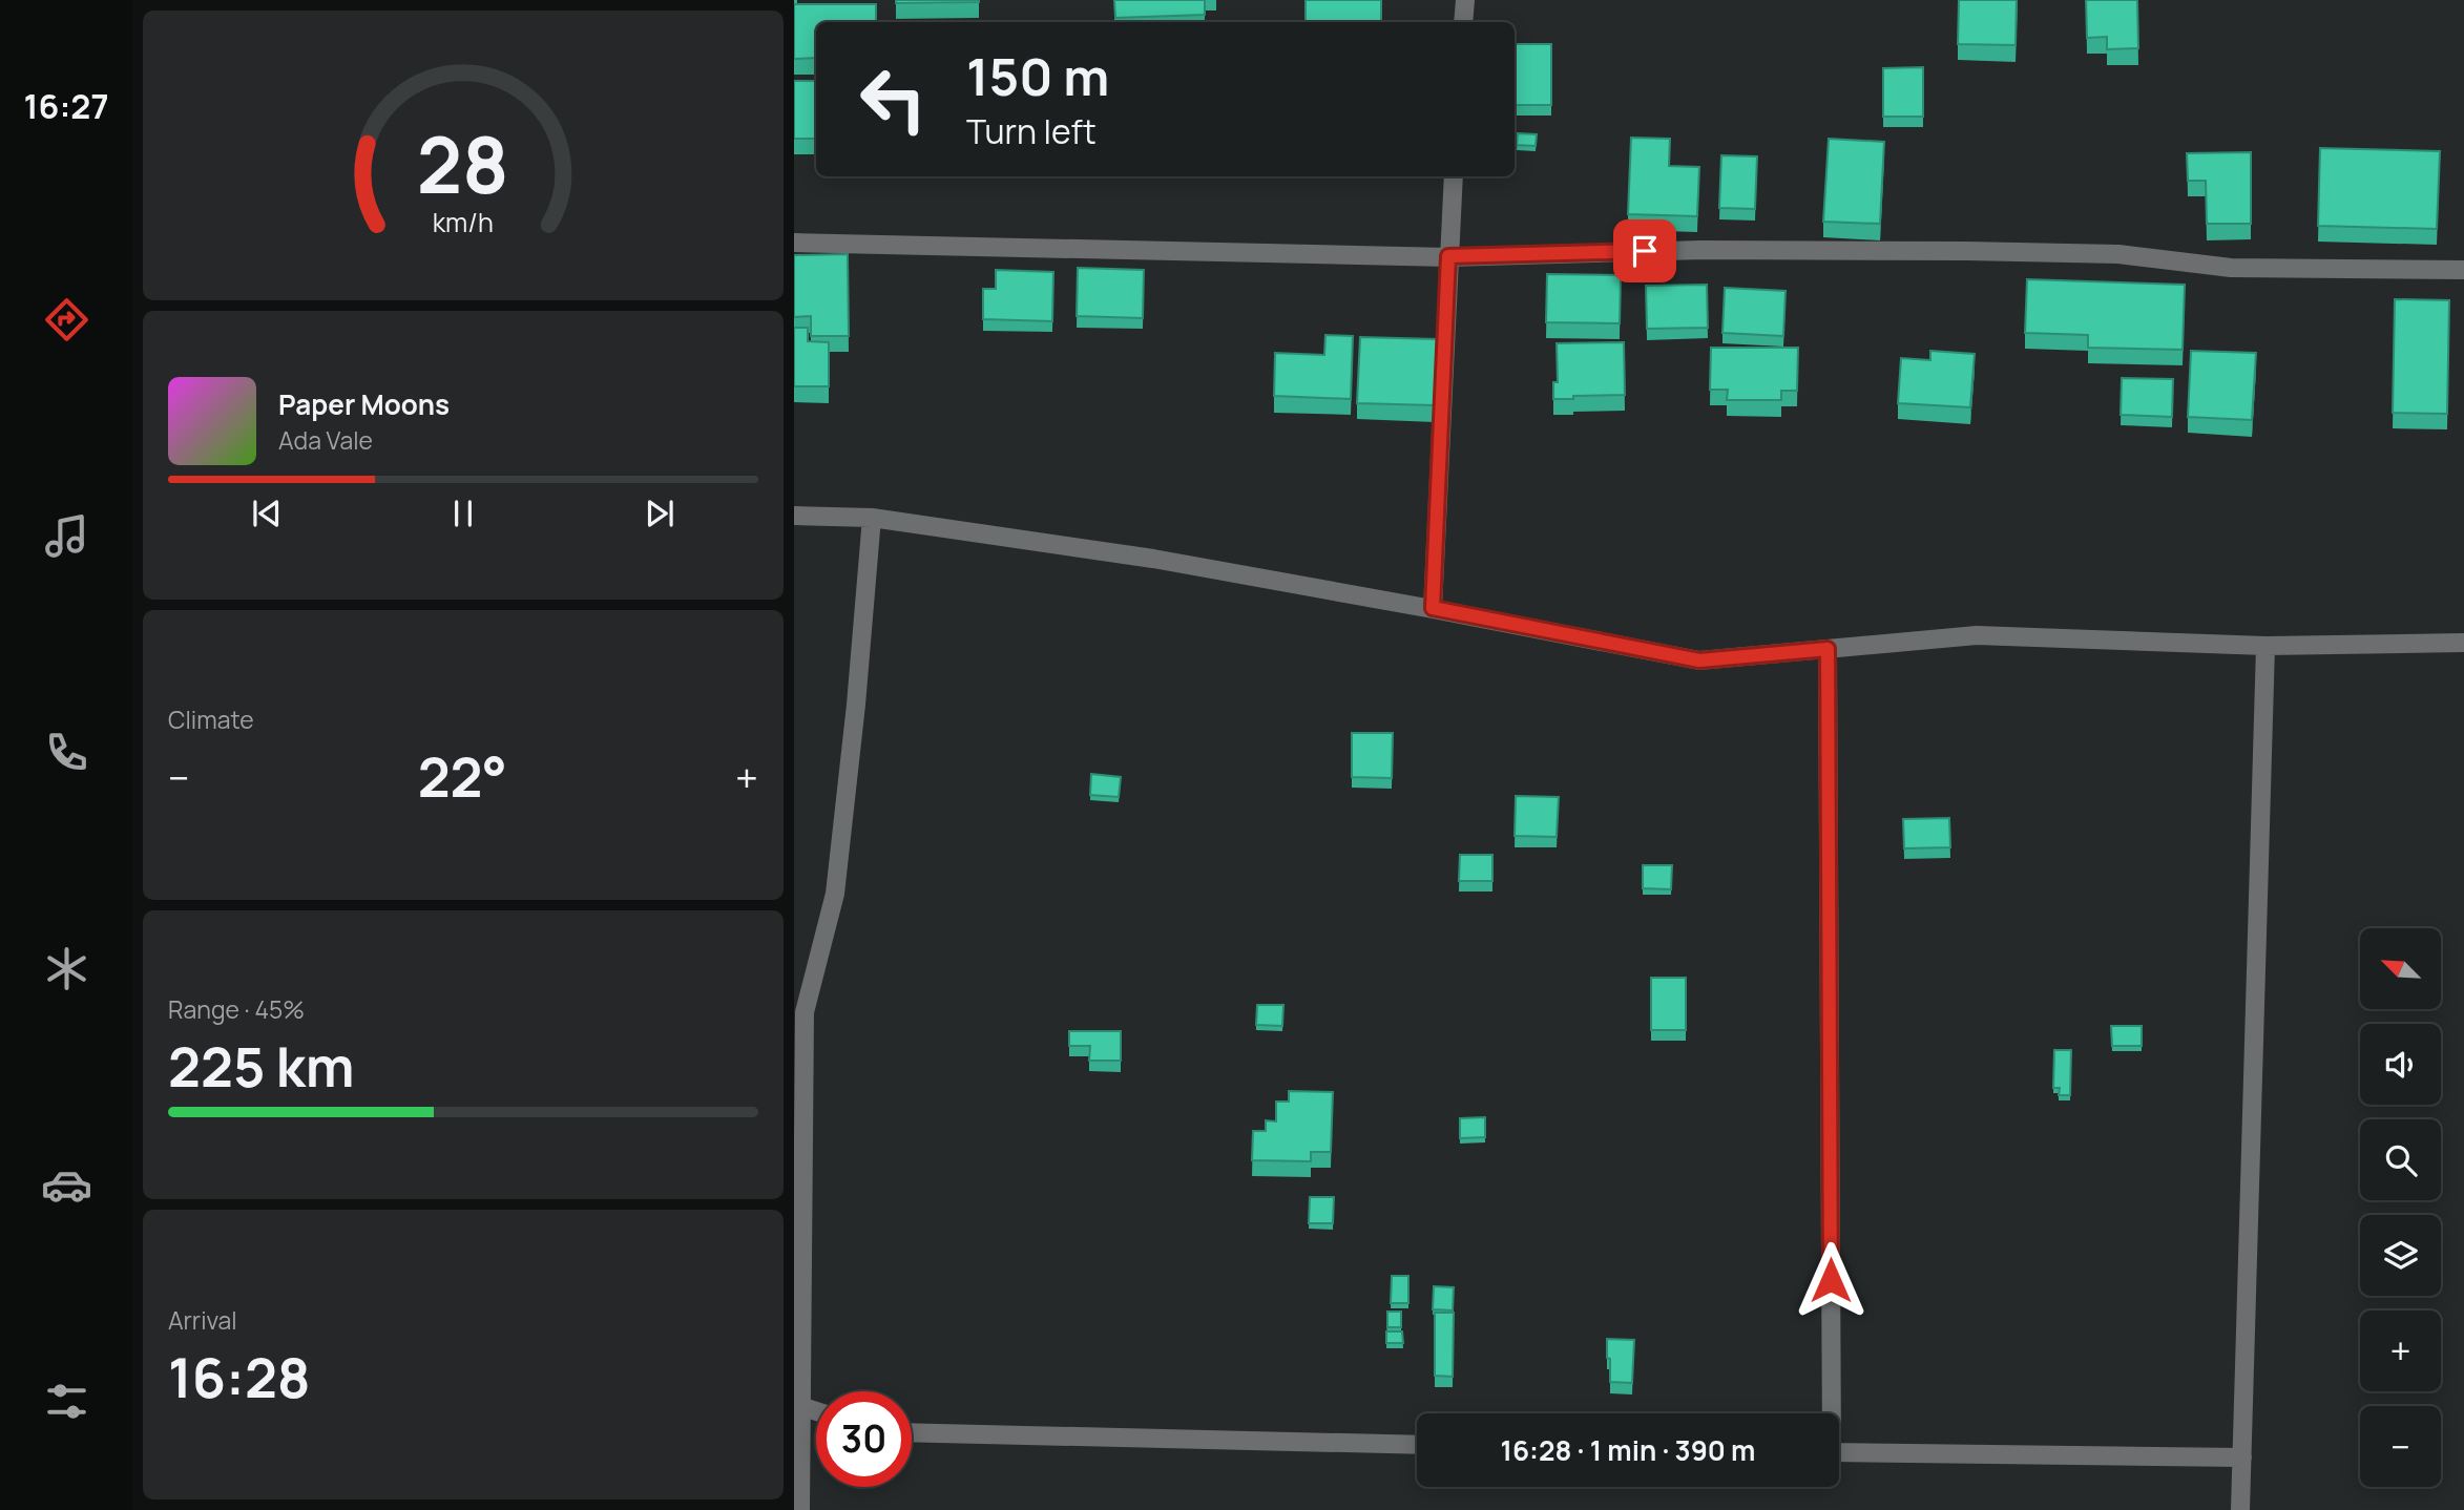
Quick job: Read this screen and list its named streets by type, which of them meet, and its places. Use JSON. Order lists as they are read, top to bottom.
{
  "north": "top left",
  "page": {
    "tabs": "16:27",
    "turn": ["150 m", "Turn left"],
    "song": ["Paper Moons", "Ada Vale"],
    "tile": [
      "Climate",
      ["Range · 45%", "225 km"],
      ["Arrival", "16:28"]
    ],
    "heat": ["−", "22°", "+"],
    "map_buttons": ["+", "−"],
    "limit": "30",
    "trip": "16:28 · 1 min · 390 m",
    "gauge": ["28", "km/h"]
  }
}
